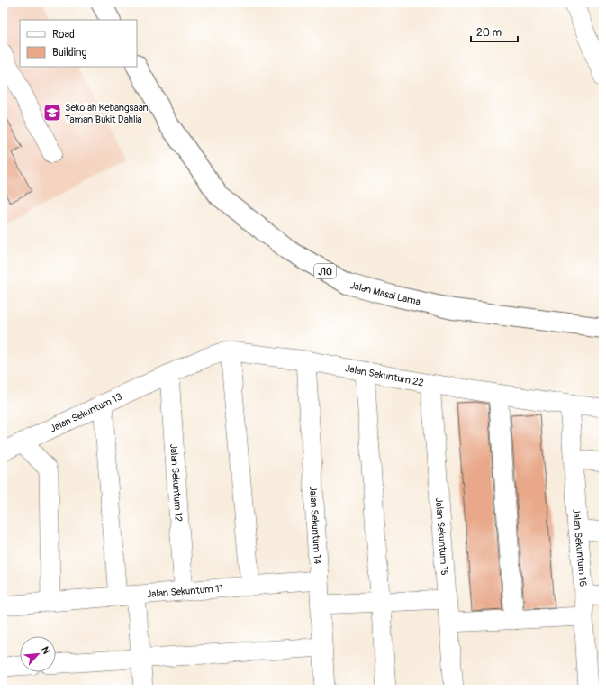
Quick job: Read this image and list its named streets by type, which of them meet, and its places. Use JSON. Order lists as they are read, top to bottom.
{
  "streets": {
    "main road": ["J10", "Jalan Masai Lama"],
    "street": [
      "Jalan Sekuntum 22",
      "Jalan Sekuntum 13",
      "Jalan Sekuntum 12",
      "Jalan Sekuntum 14",
      "Jalan Sekuntum 15",
      "Jalan Sekuntum 16",
      "Jalan Sekuntum 11"
    ]
  },
  "crossings": [
    ["Jalan Sekuntum 22", "Jalan Sekuntum 13"],
    ["Jalan Sekuntum 22", "Jalan Sekuntum 12"],
    ["Jalan Sekuntum 22", "Jalan Sekuntum 14"],
    ["Jalan Sekuntum 22", "Jalan Sekuntum 15"],
    ["Jalan Sekuntum 22", "Jalan Sekuntum 16"],
    ["Jalan Sekuntum 13", "Jalan Sekuntum 12"],
    ["Jalan Sekuntum 12", "Jalan Sekuntum 11"],
    ["Jalan Sekuntum 14", "Jalan Sekuntum 11"]
  ],
  "places": {
    "school or university": ["Sekolah Kebangsaan Taman Bukit Dahlia"]
  },
  "legend": ["Road", "Building"],
  "scale_bar": "20 m",
  "north": "top right"
}
